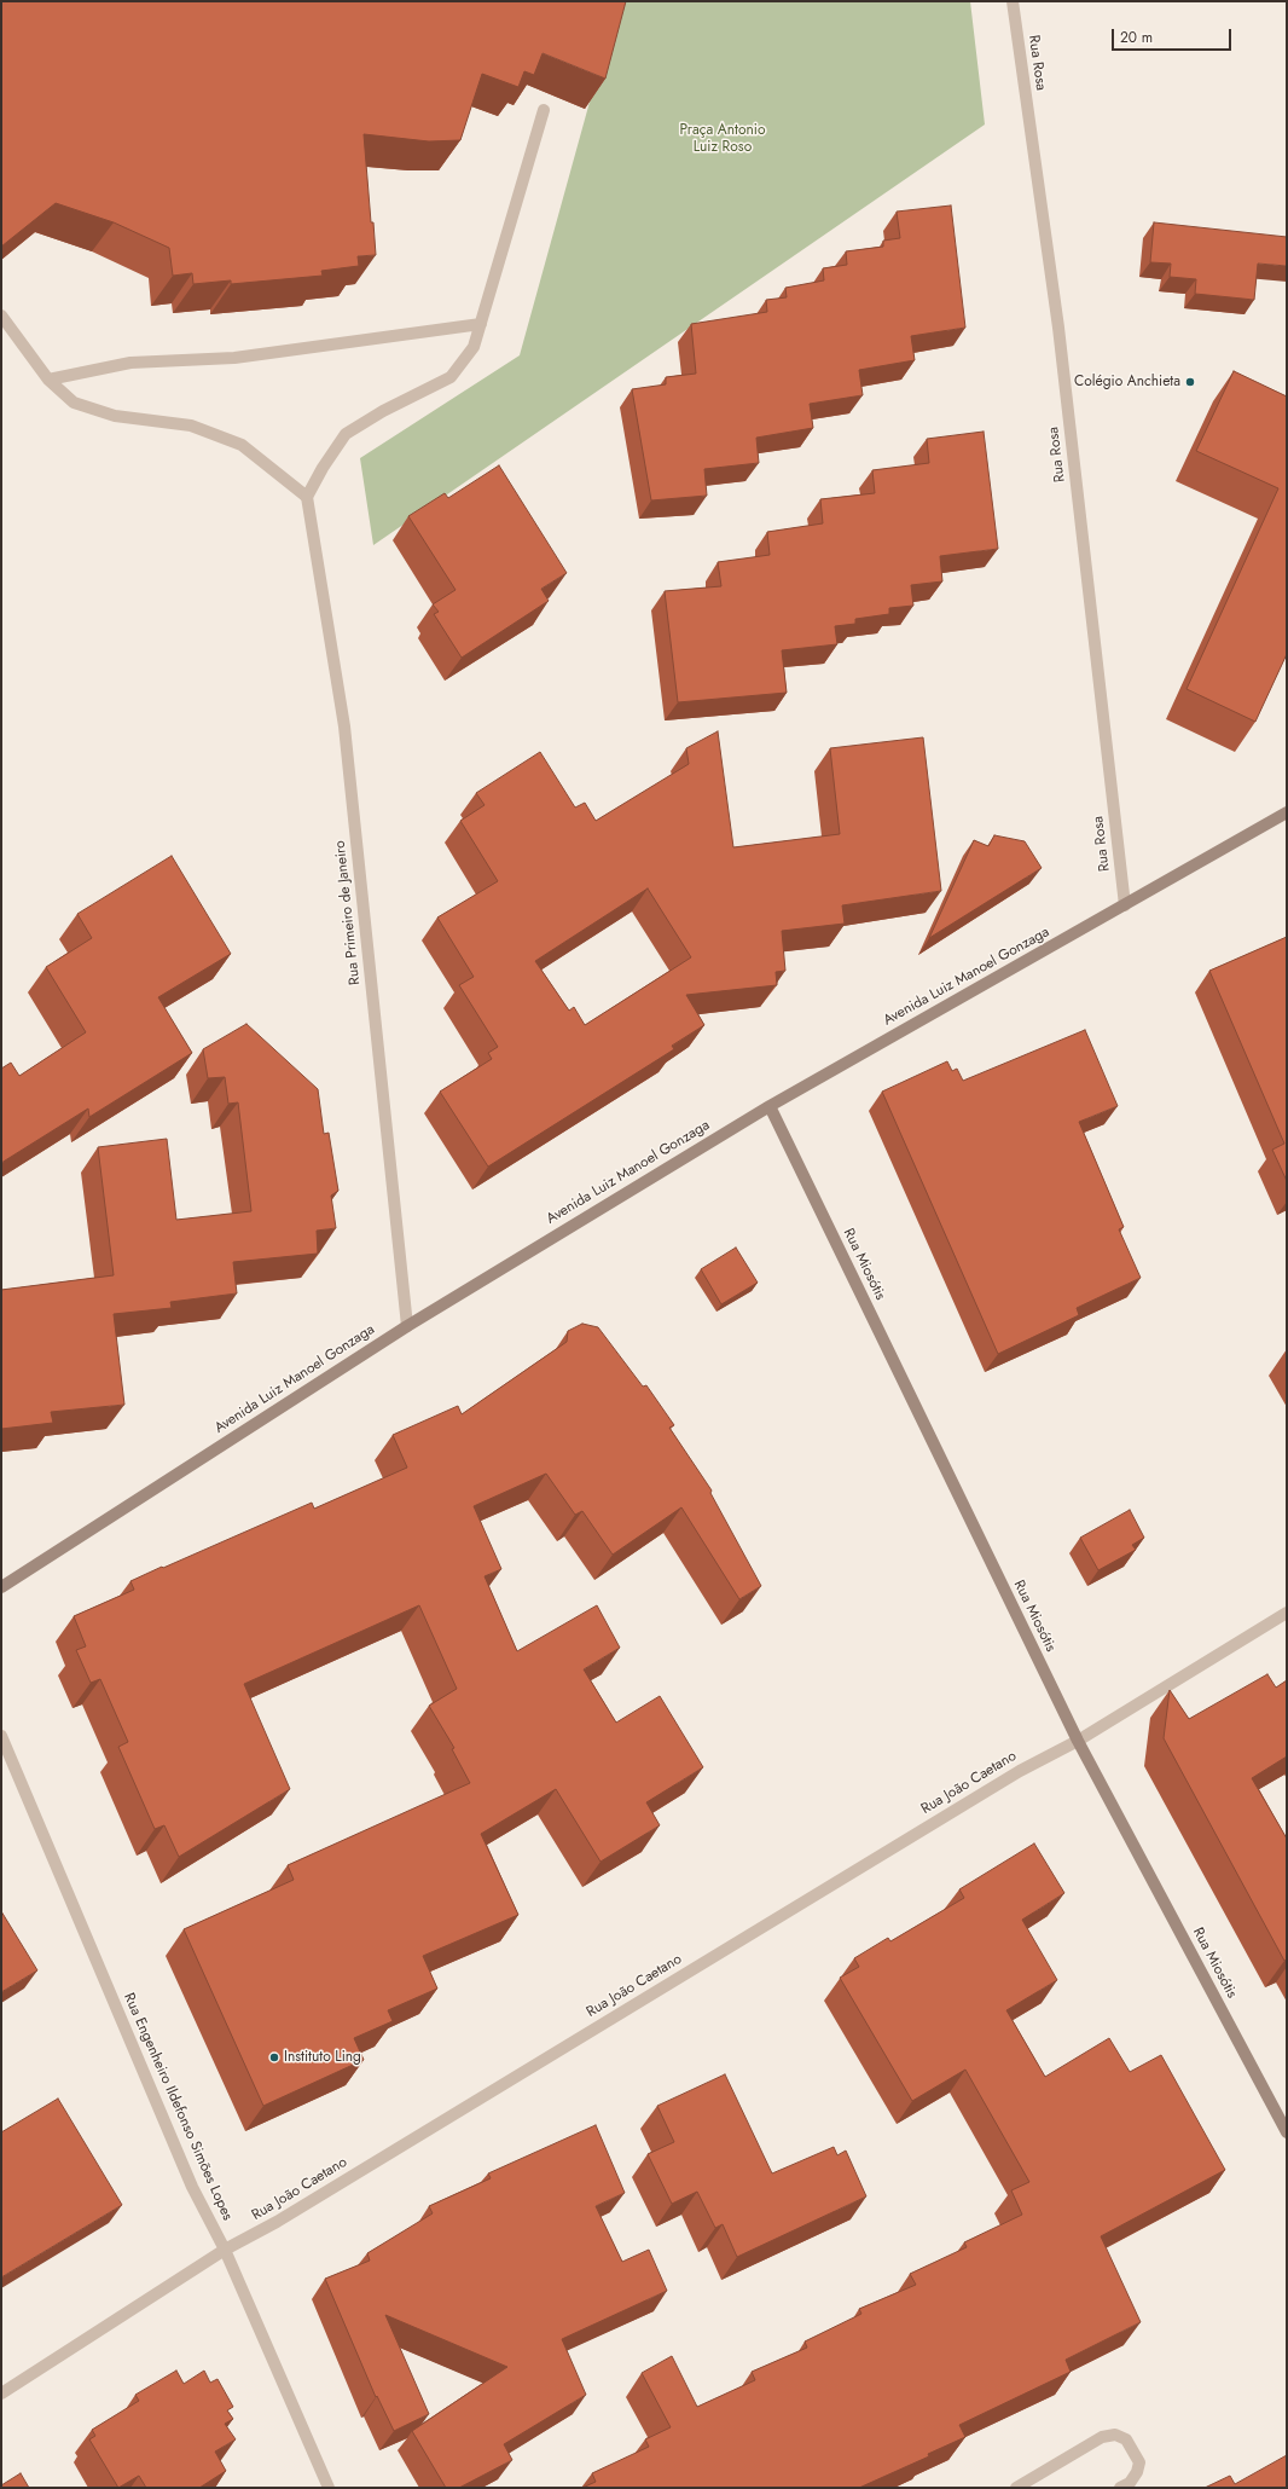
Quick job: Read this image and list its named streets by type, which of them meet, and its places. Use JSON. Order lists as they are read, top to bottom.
{
  "streets": {
    "street": [
      "Rua Rosa",
      "Rua Primeiro de Janeiro",
      "Avenida Luiz Manoel Gonzaga",
      "Rua Miosótis",
      "Rua João Caetano",
      "Rua Engenheiro Ildefonso Simões Lopes"
    ]
  },
  "crossings": [
    ["Rua Rosa", "Avenida Luiz Manoel Gonzaga"],
    ["Rua Primeiro de Janeiro", "Avenida Luiz Manoel Gonzaga"],
    ["Avenida Luiz Manoel Gonzaga", "Rua Miosótis"],
    ["Rua Miosótis", "Rua João Caetano"],
    ["Rua João Caetano", "Rua Engenheiro Ildefonso Simões Lopes"]
  ],
  "parks": ["Praça Antonio Luiz Roso"],
  "places": ["Colégio Anchieta", "Instituto Ling"],
  "scale_bar": "20 m"
}
